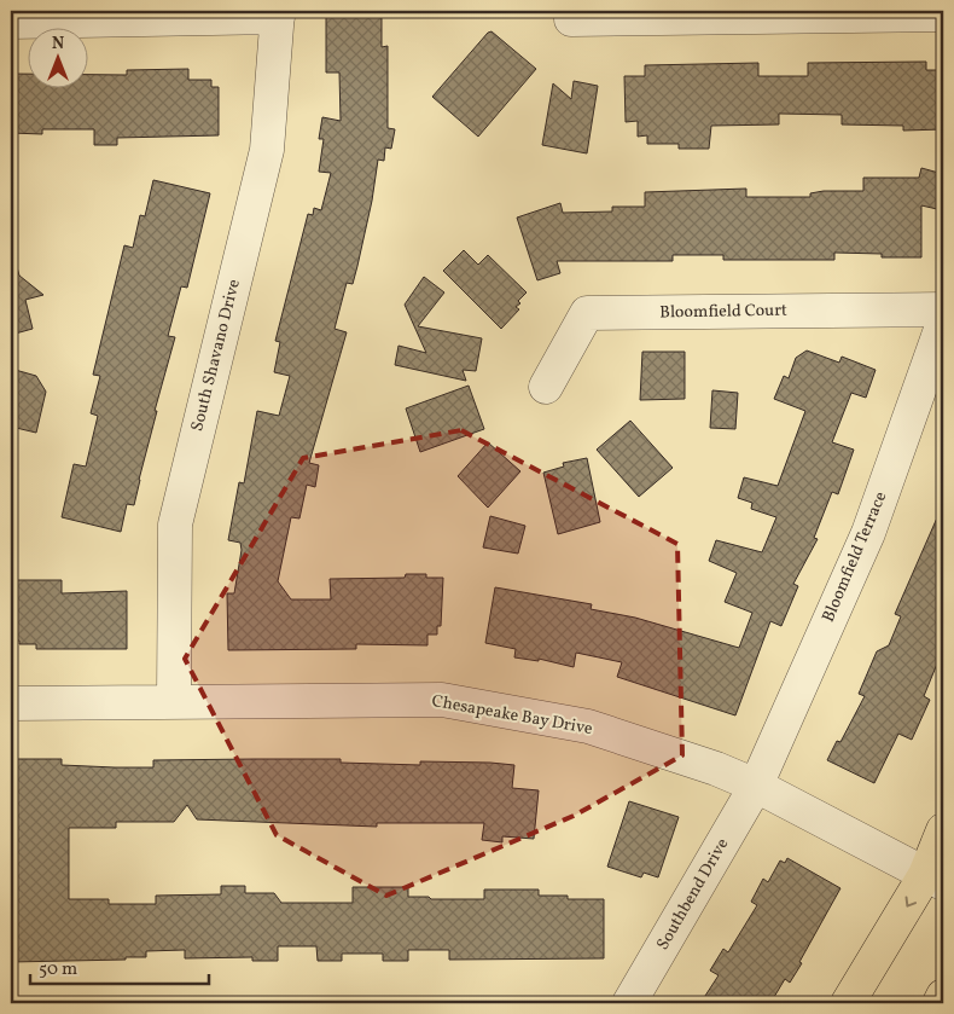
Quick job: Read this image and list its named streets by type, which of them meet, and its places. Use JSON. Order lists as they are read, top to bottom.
{
  "streets": {
    "street": [
      "Bloomfield Court",
      "South Shavano Drive",
      "Bloomfield Terrace",
      "Chesapeake Bay Drive",
      "Southbend Drive"
    ]
  },
  "crossings": [
    ["South Shavano Drive", "Chesapeake Bay Drive"],
    ["Bloomfield Terrace", "Chesapeake Bay Drive"],
    ["Bloomfield Terrace", "Southbend Drive"],
    ["Chesapeake Bay Drive", "Southbend Drive"]
  ],
  "scale_bar": "50 m",
  "north": "top"
}
